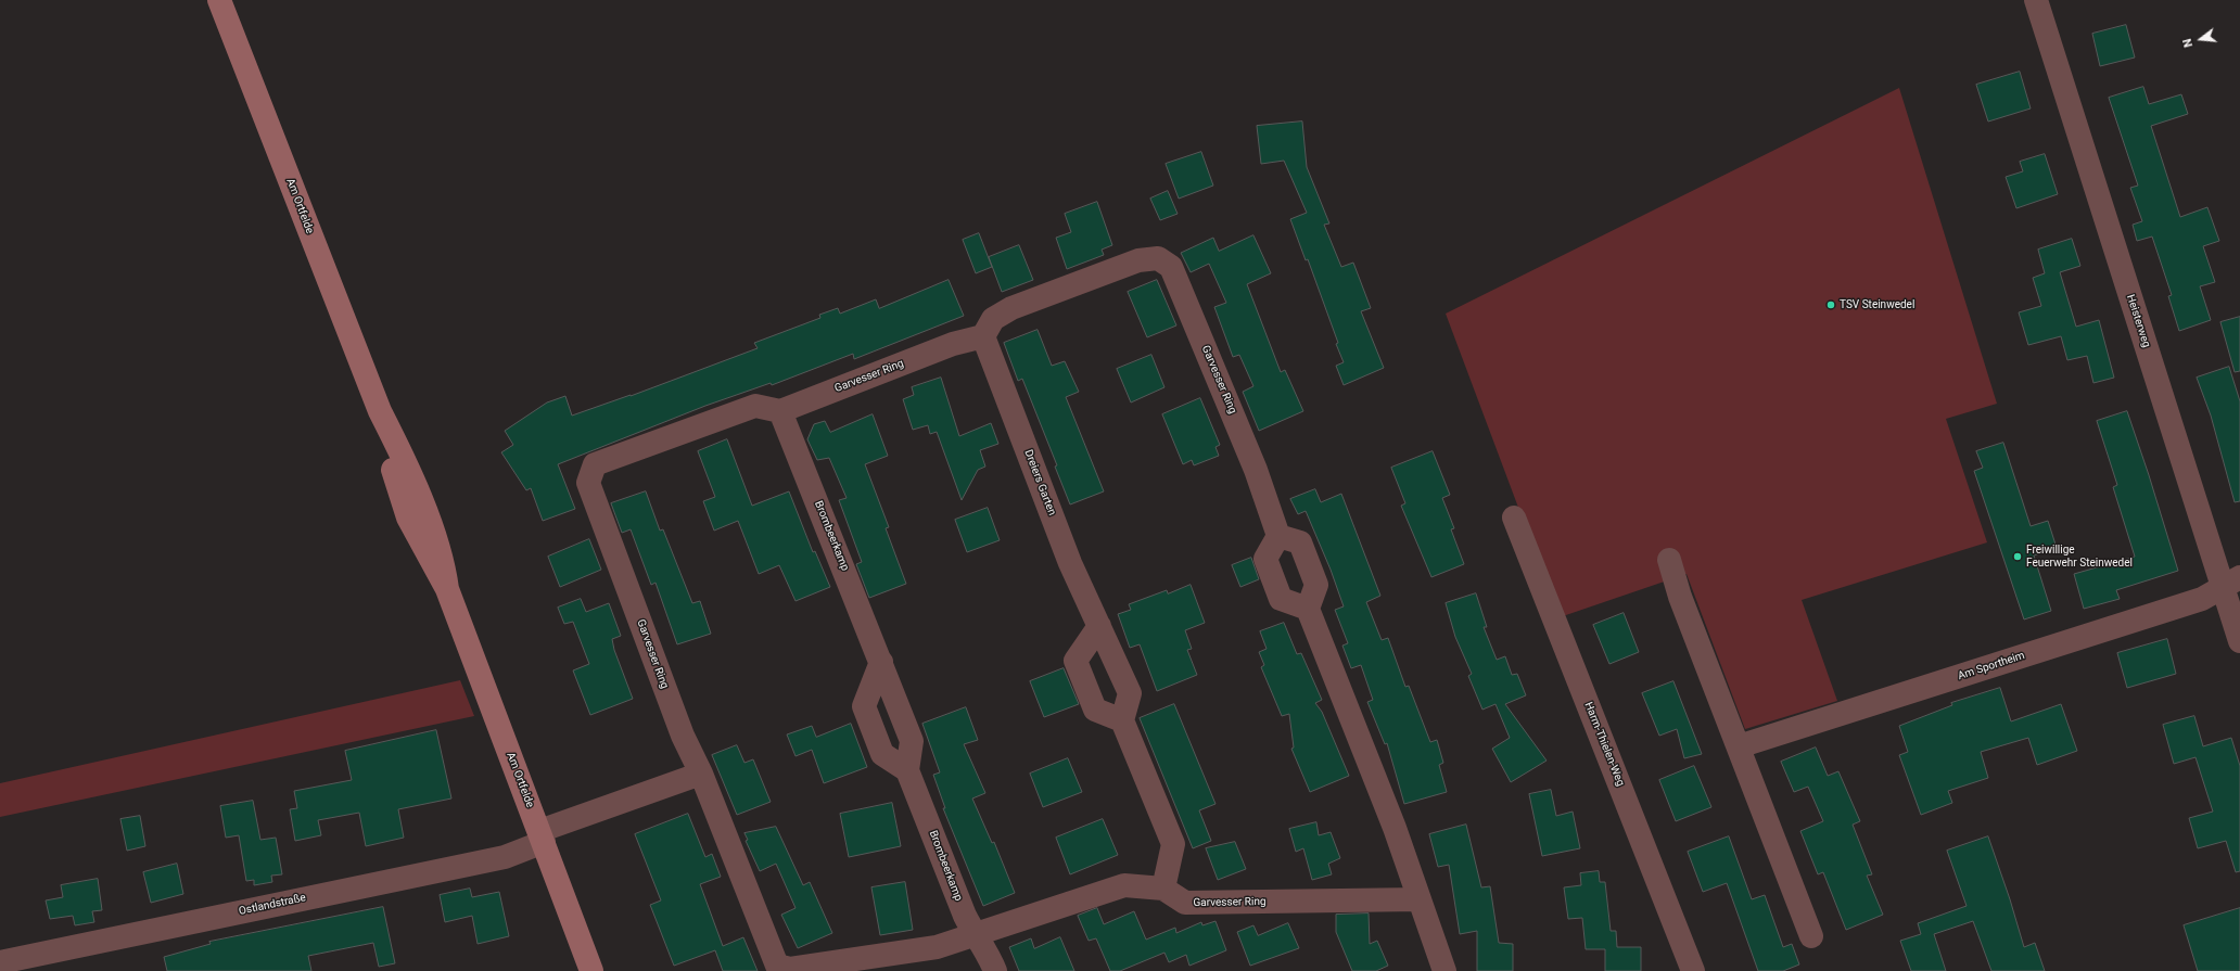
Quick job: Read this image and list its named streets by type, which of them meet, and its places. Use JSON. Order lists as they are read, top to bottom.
{
  "streets": {
    "street": [
      "Am Ortfelde",
      "Heisterweg",
      "Garvesser Ring",
      "Dreiers Garten",
      "Brombeerkamp",
      "Am Sportheim",
      "Harm-Thielen-Weg",
      "Ostlandstraße"
    ]
  },
  "crossings": [
    ["Am Ortfelde", "Ostlandstraße"],
    ["Heisterweg", "Am Sportheim"],
    ["Garvesser Ring", "Dreiers Garten"],
    ["Garvesser Ring", "Brombeerkamp"]
  ],
  "places": ["TSV Steinwedel", "Freiwillige Feuerwehr Steinwedel"],
  "north": "left"
}
